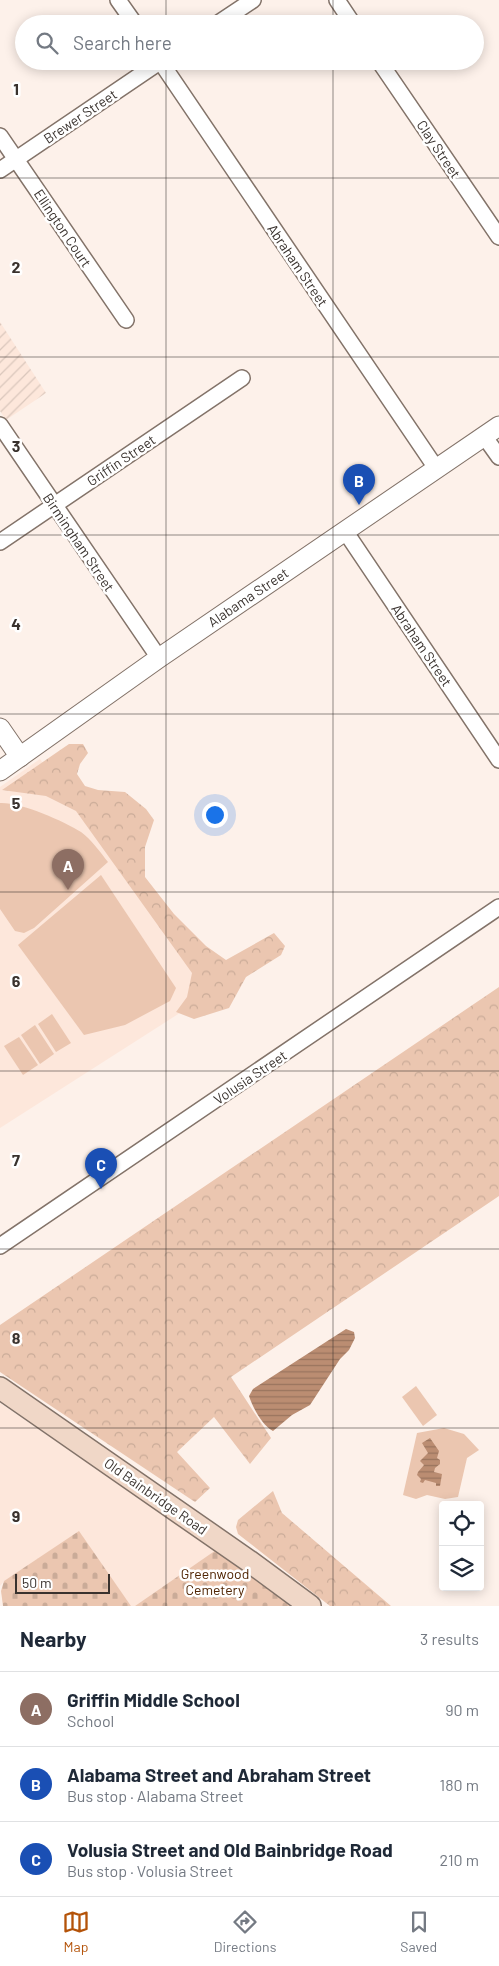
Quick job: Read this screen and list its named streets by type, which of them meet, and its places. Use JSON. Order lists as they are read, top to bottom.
{
  "streets": {
    "main road": ["Old Bainbridge Road"],
    "street": [
      "Brewer Street",
      "Clay Street",
      "Ellington Court",
      "Abraham Street",
      "Griffin Street",
      "Birmingham Street",
      "Alabama Street",
      "Volusia Street"
    ]
  },
  "crossings": [
    ["Brewer Street", "Ellington Court"],
    ["Abraham Street", "Alabama Street"],
    ["Griffin Street", "Birmingham Street"],
    ["Birmingham Street", "Alabama Street"]
  ],
  "parks": ["Greenwood Cemetery"],
  "scale_bar": "50 m",
  "page": {
    "search": "Search here",
    "pins": ["B", "A", "C"],
    "scale": "50 m",
    "heading": ["Nearby", "3 results"],
    "list": [
      {
        "mark": "A",
        "name": "Griffin Middle School",
        "note": "School",
        "value": "90 m"
      },
      {
        "mark": "B",
        "name": "Alabama Street and Abraham Street",
        "note": "Bus stop · Alabama Street",
        "value": "180 m"
      },
      {
        "mark": "C",
        "name": "Volusia Street and Old Bainbridge Road",
        "note": "Bus stop · Volusia Street",
        "value": "210 m"
      }
    ],
    "nav": ["Map", "Directions", "Saved"]
  },
  "grid": {
    "rows": [
      "1",
      "2",
      "3",
      "4",
      "5",
      "6",
      "7",
      "8",
      "9"
    ]
  }
}
